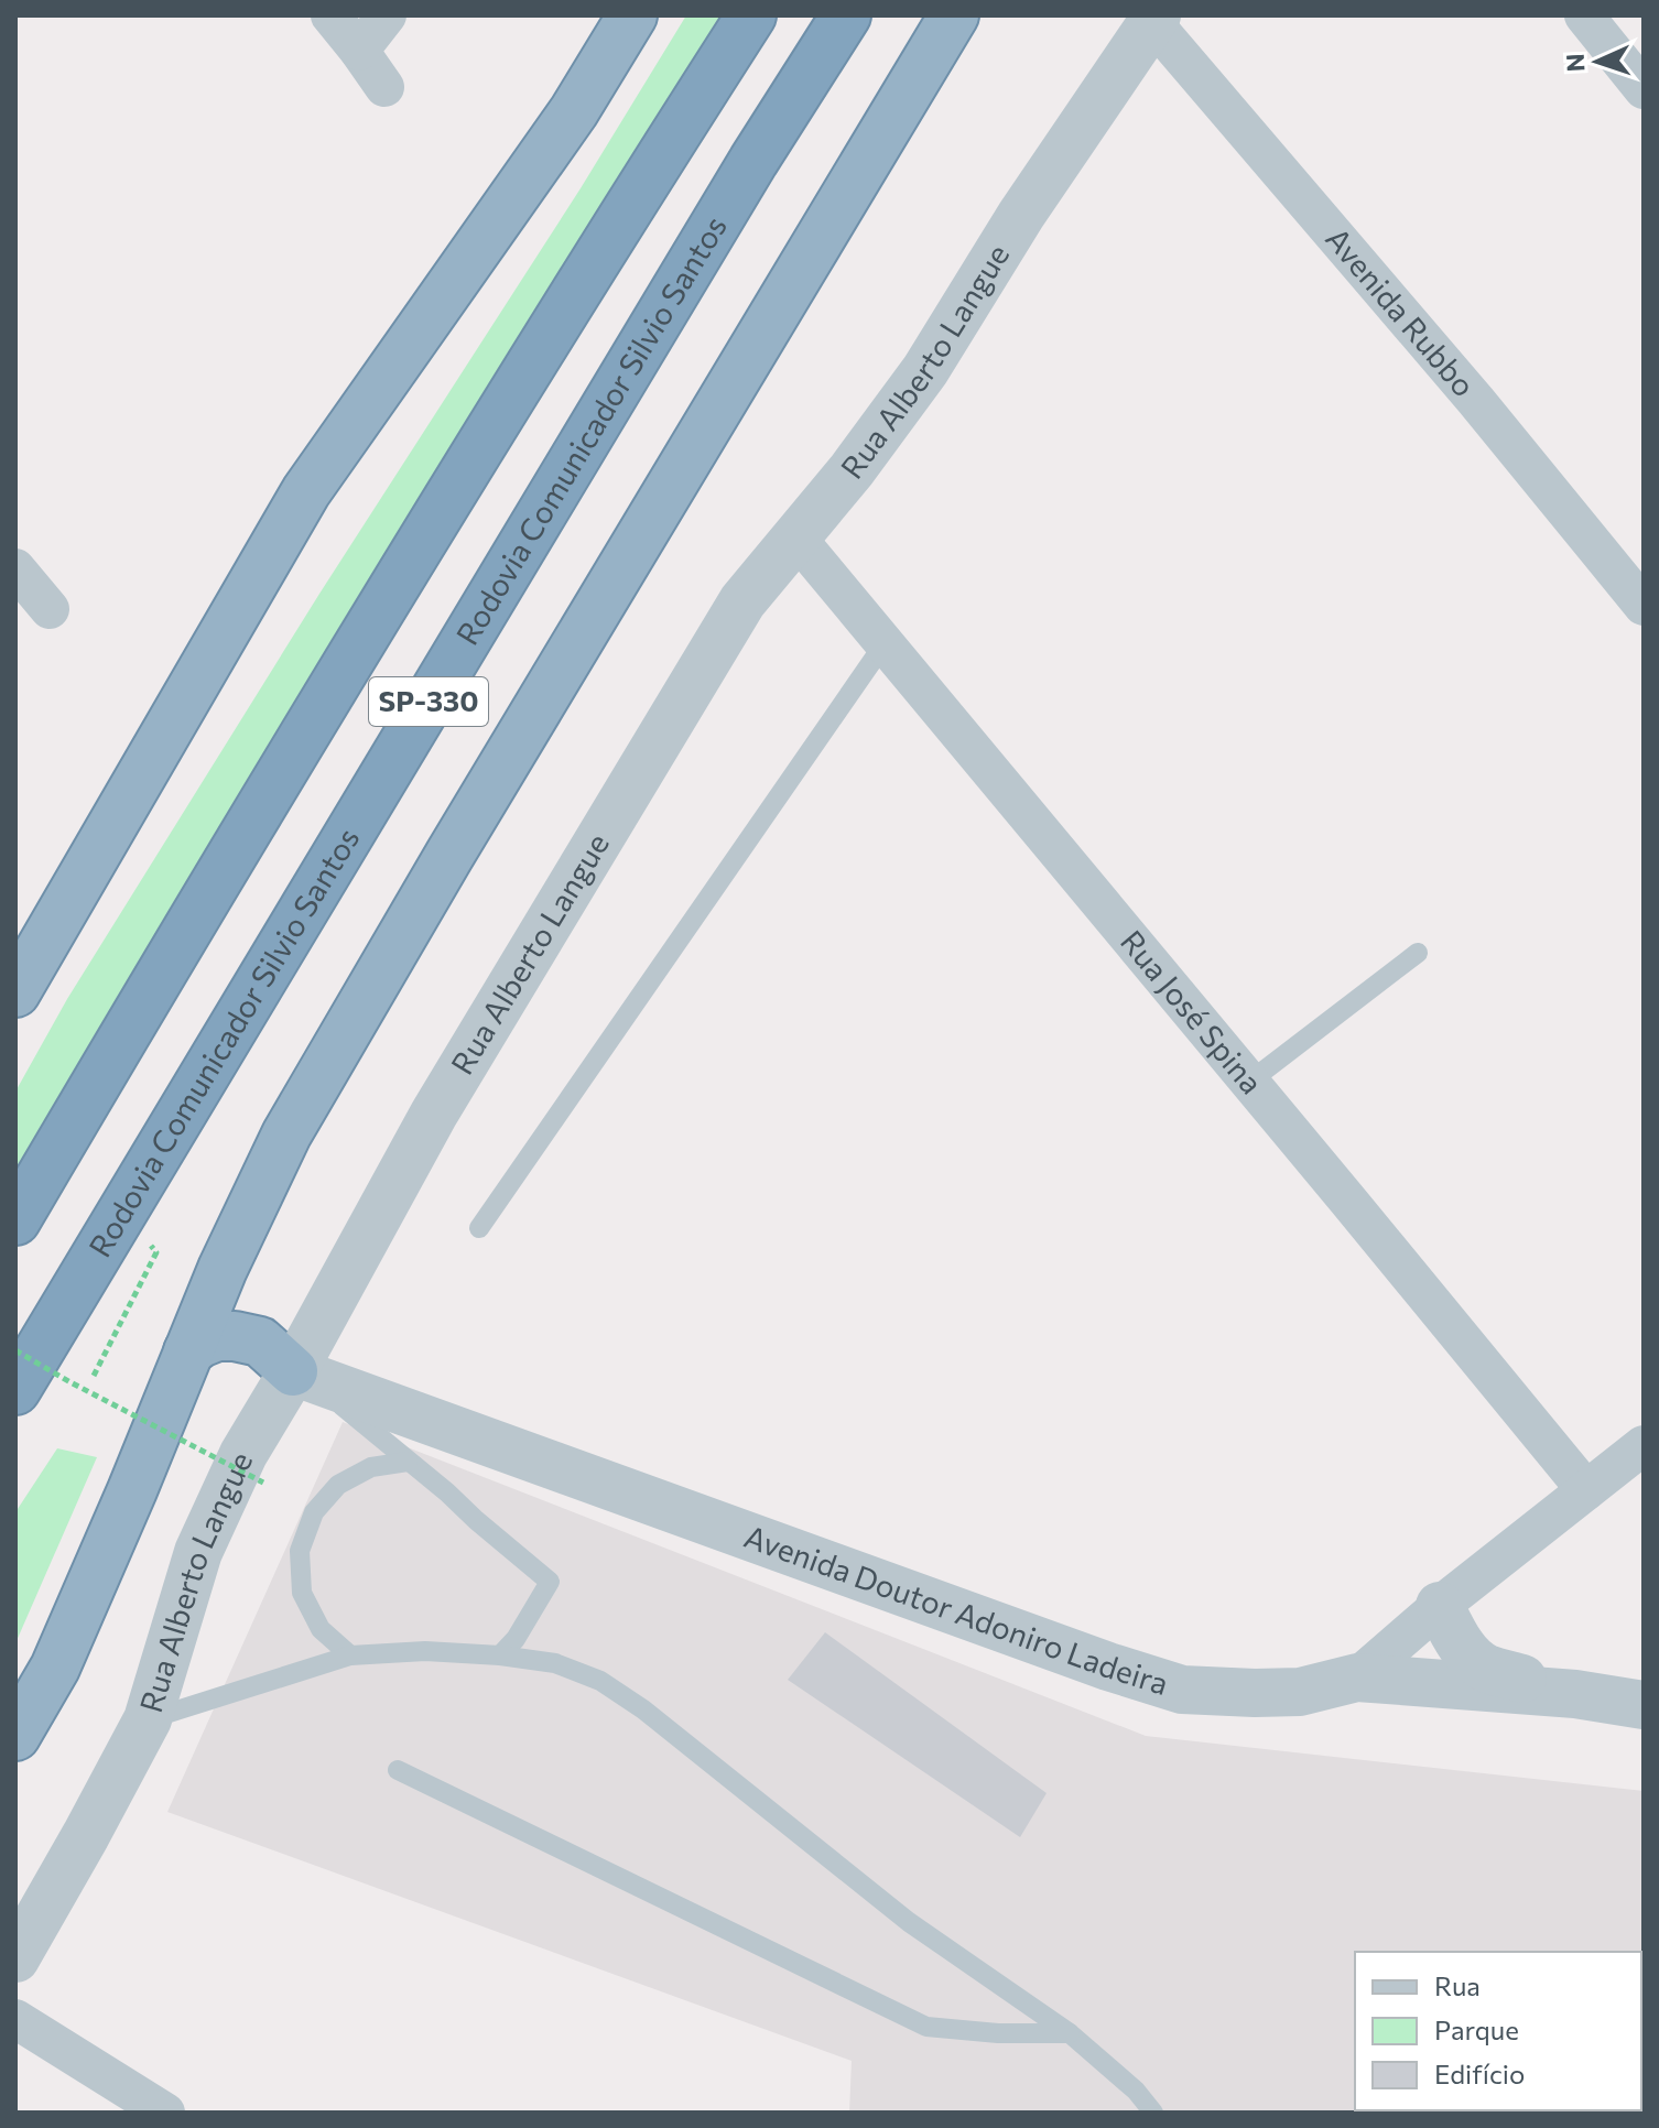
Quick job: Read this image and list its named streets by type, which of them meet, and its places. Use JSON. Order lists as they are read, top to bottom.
{
  "streets": {
    "highway": ["Rodovia Comunicador Silvio Santos", "SP-330"],
    "street": [
      "Avenida Rubbo",
      "Rua Alberto Langue",
      "Rua José Spina",
      "Avenida Doutor Adoniro Ladeira"
    ]
  },
  "crossings": [
    ["Avenida Rubbo", "Rua Alberto Langue"],
    ["Rua Alberto Langue", "Rua José Spina"],
    ["Rua Alberto Langue", "Avenida Doutor Adoniro Ladeira"]
  ],
  "legend": ["Rua", "Parque", "Edifício"],
  "north": "left"
}
